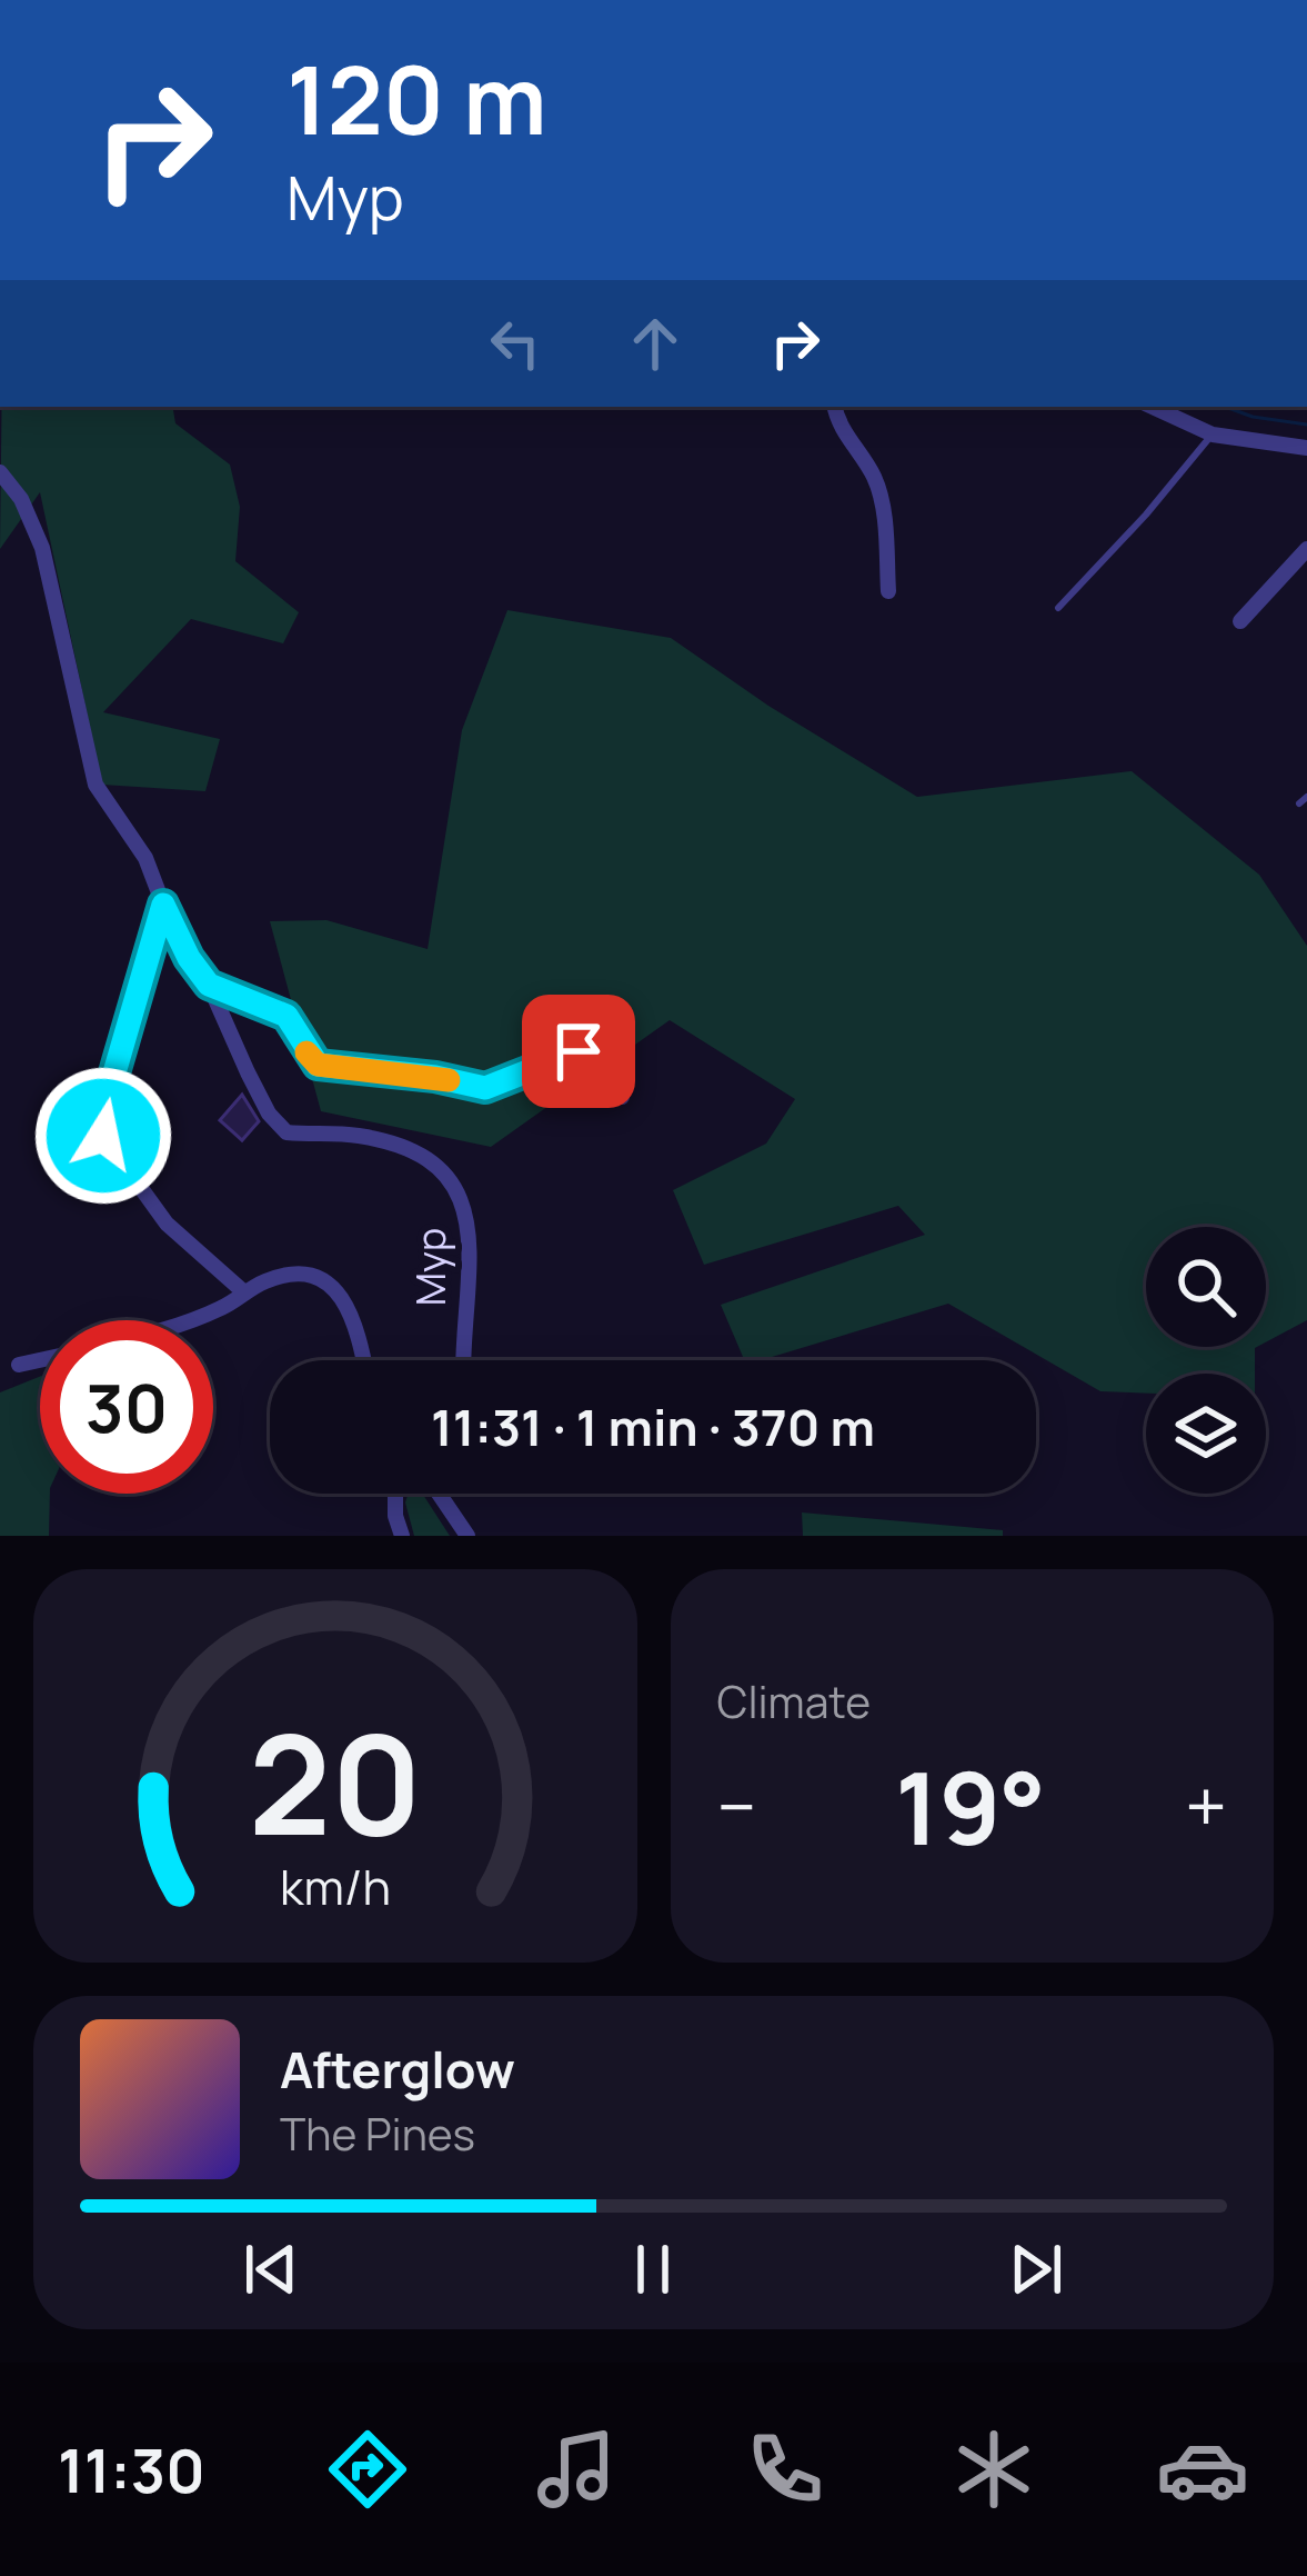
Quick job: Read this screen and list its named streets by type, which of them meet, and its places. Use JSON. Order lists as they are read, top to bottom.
{
  "streets": {
    "street": ["Мур"]
  },
  "page": {
    "turn": ["120 m", "Мур"],
    "limit": "30",
    "trip": "11:31 · 1 min · 370 m",
    "tile": "Climate",
    "heat": ["−", "19°", "+"],
    "song": ["Afterglow", "The Pines"],
    "tabs": "11:30",
    "gauge": ["20", "km/h"]
  }
}
